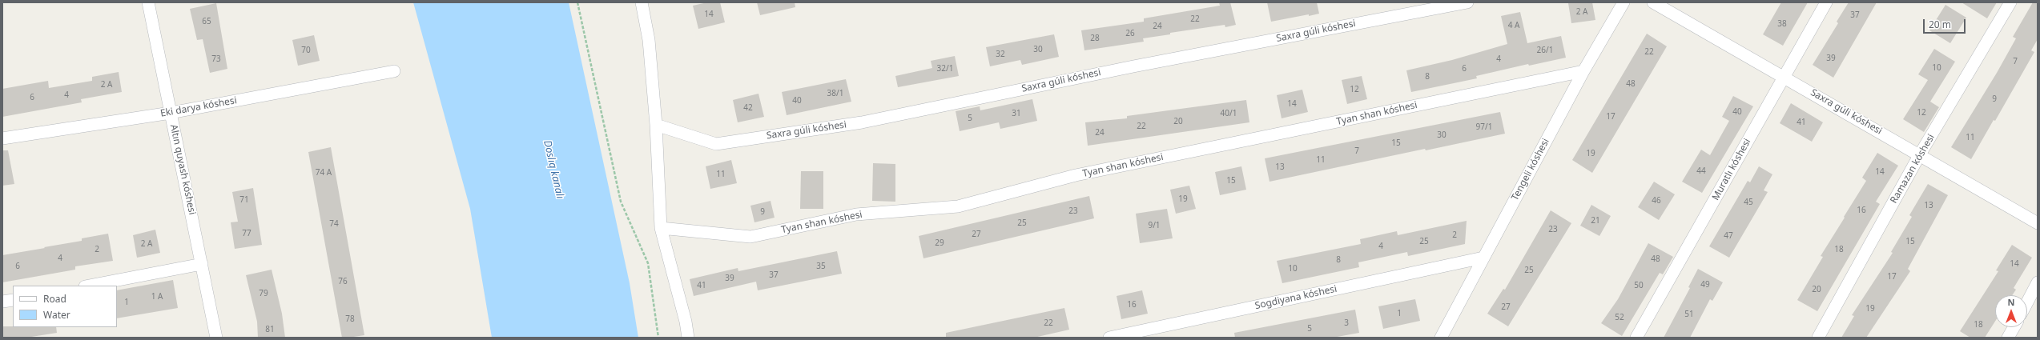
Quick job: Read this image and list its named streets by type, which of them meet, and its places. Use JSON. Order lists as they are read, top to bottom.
{
  "streets": {
    "street": [
      "Saxra gúli kóshesi",
      "Eki darya kóshesi",
      "Tyan shan kóshesi",
      "Ramazan kóshesi",
      "Altın quyash kóshesi",
      "Tengeli kóshesi",
      "Muratlı kóshesi",
      "Sogdiyana kóshesi"
    ]
  },
  "crossings": [
    ["Saxra gúli kóshesi", "Ramazan kóshesi"],
    ["Saxra gúli kóshesi", "Muratlı kóshesi"],
    ["Eki darya kóshesi", "Altın quyash kóshesi"],
    ["Tyan shan kóshesi", "Tengeli kóshesi"],
    ["Tengeli kóshesi", "Sogdiyana kóshesi"]
  ],
  "water": ["Doslıq kanalı"],
  "house_numbers": [
    "2 А",
    "14",
    "37",
    "22",
    "65",
    "38",
    "4 А",
    "24",
    "26",
    "28",
    "30",
    "70",
    "26/1",
    "22",
    "32",
    "39",
    "73",
    "4",
    "7",
    "10",
    "32/1",
    "6",
    "8",
    "48",
    "2 А",
    "12",
    "38/1",
    "4",
    "6",
    "9",
    "40",
    "14",
    "42",
    "40",
    "12",
    "31",
    "40/1",
    "17",
    "5",
    "20",
    "41",
    "22",
    "97/1",
    "24",
    "30",
    "11",
    "15",
    "7",
    "19",
    "11",
    "13",
    "44",
    "14",
    "74 А",
    "11",
    "15",
    "19",
    "71",
    "46",
    "45",
    "13",
    "16",
    "23",
    "9",
    "21",
    "25",
    "74",
    "9/1",
    "23",
    "77",
    "27",
    "2",
    "47",
    "25",
    "15",
    "29",
    "2 А",
    "4",
    "2",
    "18",
    "4",
    "48",
    "8",
    "14",
    "6",
    "35",
    "10",
    "25",
    "37",
    "17",
    "39",
    "76",
    "49",
    "41",
    "50",
    "20",
    "79",
    "1 А",
    "1",
    "16",
    "27",
    "19",
    "1",
    "51",
    "52",
    "78",
    "22",
    "3",
    "18",
    "5",
    "81"
  ],
  "legend": ["Road", "Water"],
  "scale_bar": "20 m",
  "north": "top"
}
